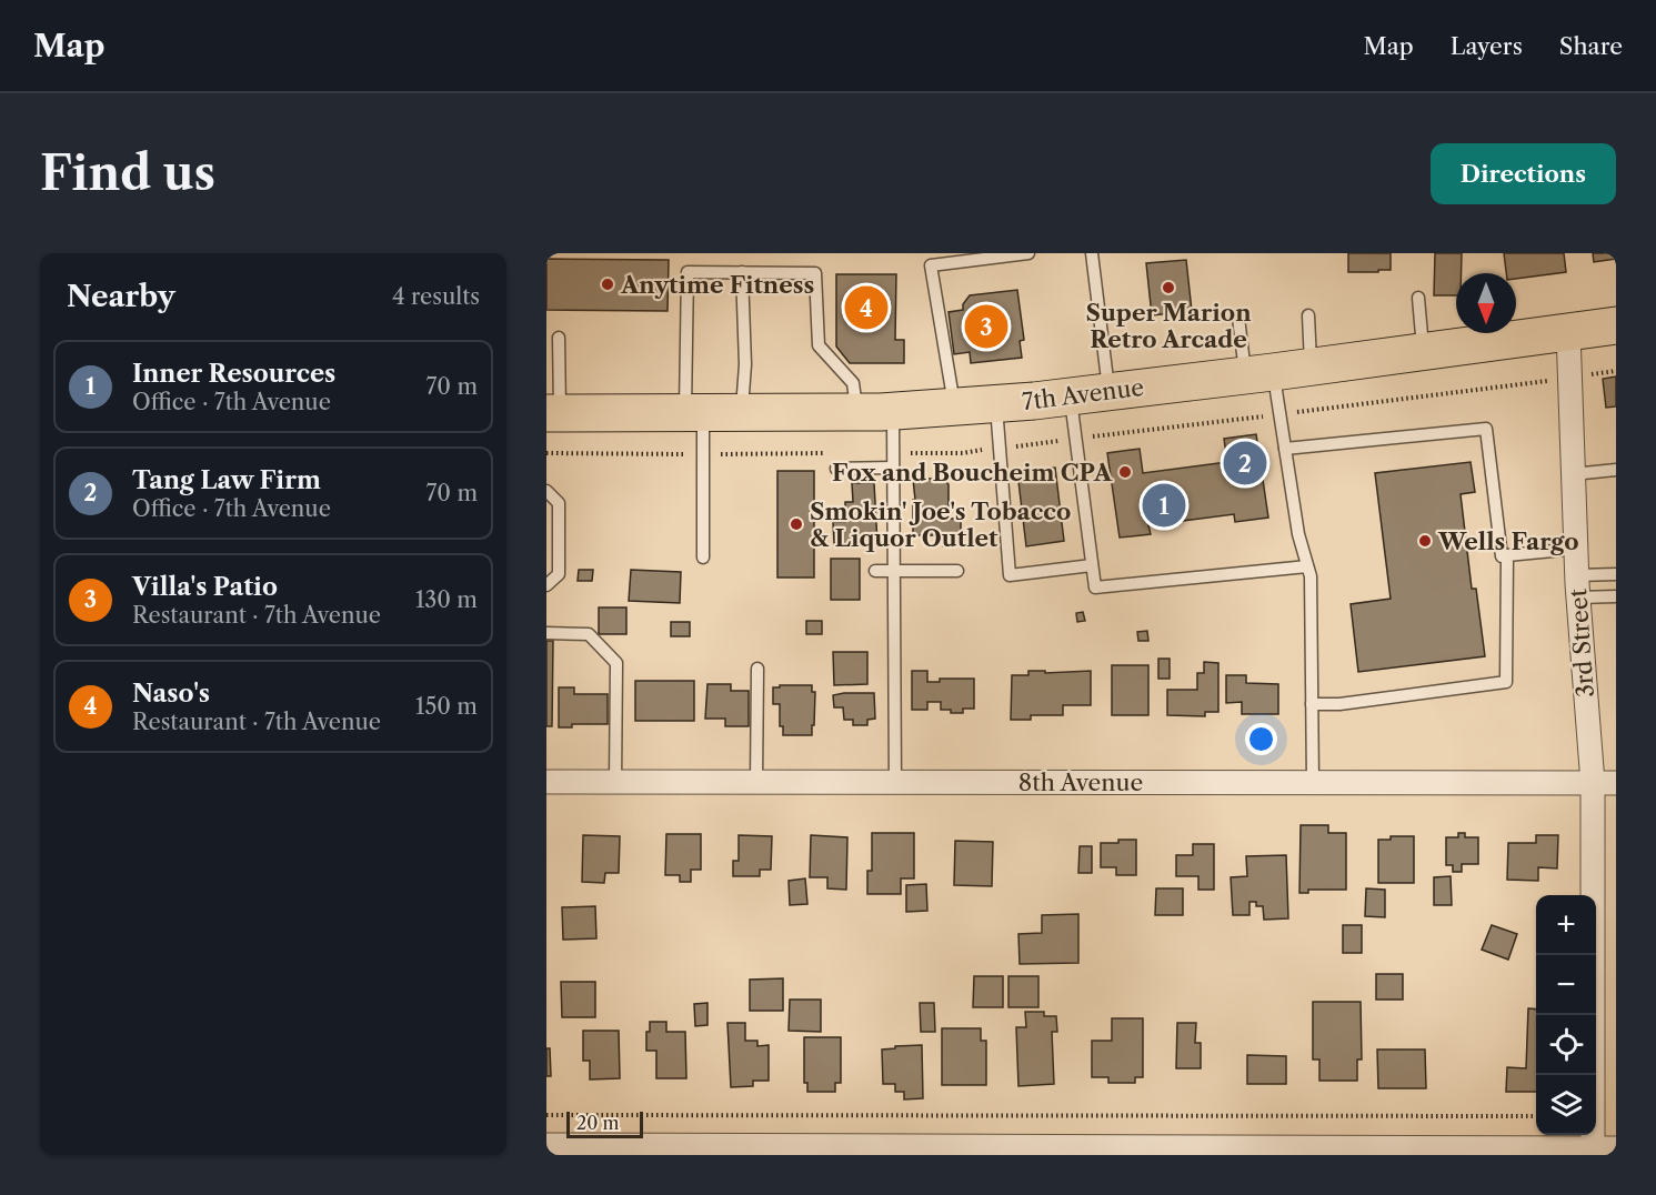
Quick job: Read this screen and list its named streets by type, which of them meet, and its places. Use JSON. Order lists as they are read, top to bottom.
{
  "streets": {
    "main road": ["7th Avenue"],
    "street": ["3rd Street", "8th Avenue"]
  },
  "crossings": [
    ["7th Avenue", "3rd Street"],
    ["3rd Street", "8th Avenue"]
  ],
  "places": [
    "Anytime Fitness",
    "Super Marion Retro Arcade",
    "Fox and Boucheim CPA",
    "Smokin' Joe's Tobacco & Liquor Outlet",
    "Wells Fargo"
  ],
  "scale_bar": "20 m",
  "north": "bottom",
  "page": {
    "header": "Map",
    "nav": ["Map", "Layers", "Share"],
    "buttons": "Directions",
    "title": "Find us",
    "heading": ["Nearby", "4 results"],
    "pins": [
      "4",
      "3",
      "2",
      "1"
    ],
    "list": [
      {
        "mark": "1",
        "name": "Inner Resources",
        "note": "Office · 7th Avenue",
        "value": "70 m"
      },
      {
        "mark": "2",
        "name": "Tang Law Firm",
        "note": "Office · 7th Avenue",
        "value": "70 m"
      },
      {
        "mark": "3",
        "name": "Villa's Patio",
        "note": "Restaurant · 7th Avenue",
        "value": "130 m"
      },
      {
        "mark": "4",
        "name": "Naso's",
        "note": "Restaurant · 7th Avenue",
        "value": "150 m"
      }
    ],
    "map_buttons": ["+", "−"],
    "scale": "20 m"
  }
}
